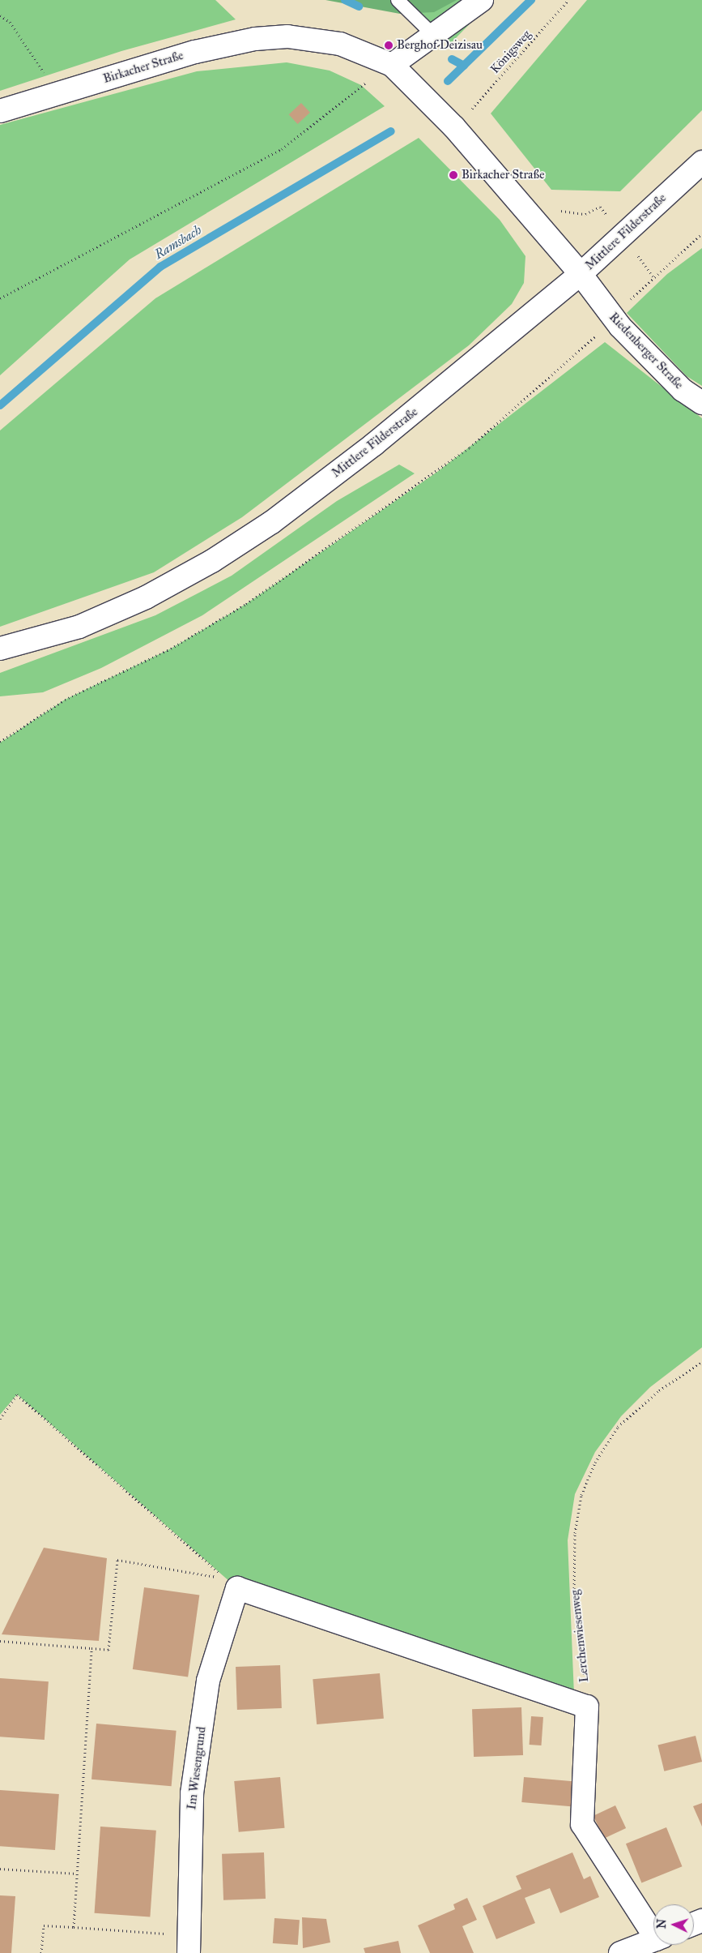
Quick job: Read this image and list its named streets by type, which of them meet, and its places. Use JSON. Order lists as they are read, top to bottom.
{
  "streets": {
    "street": [
      "Birkacher Straße",
      "Mittlere Filderstraße",
      "Riedenberger Straße",
      "Im Wiesengrund"
    ],
    "path": ["Königsweg", "Lerchenwiesenweg"]
  },
  "crossings": [
    ["Birkacher Straße", "Mittlere Filderstraße"],
    ["Birkacher Straße", "Riedenberger Straße"],
    ["Mittlere Filderstraße", "Riedenberger Straße"]
  ],
  "water": ["Ramsbach"],
  "places": ["Berghof Deizisau", "Birkacher Straße"],
  "north": "left"
}
